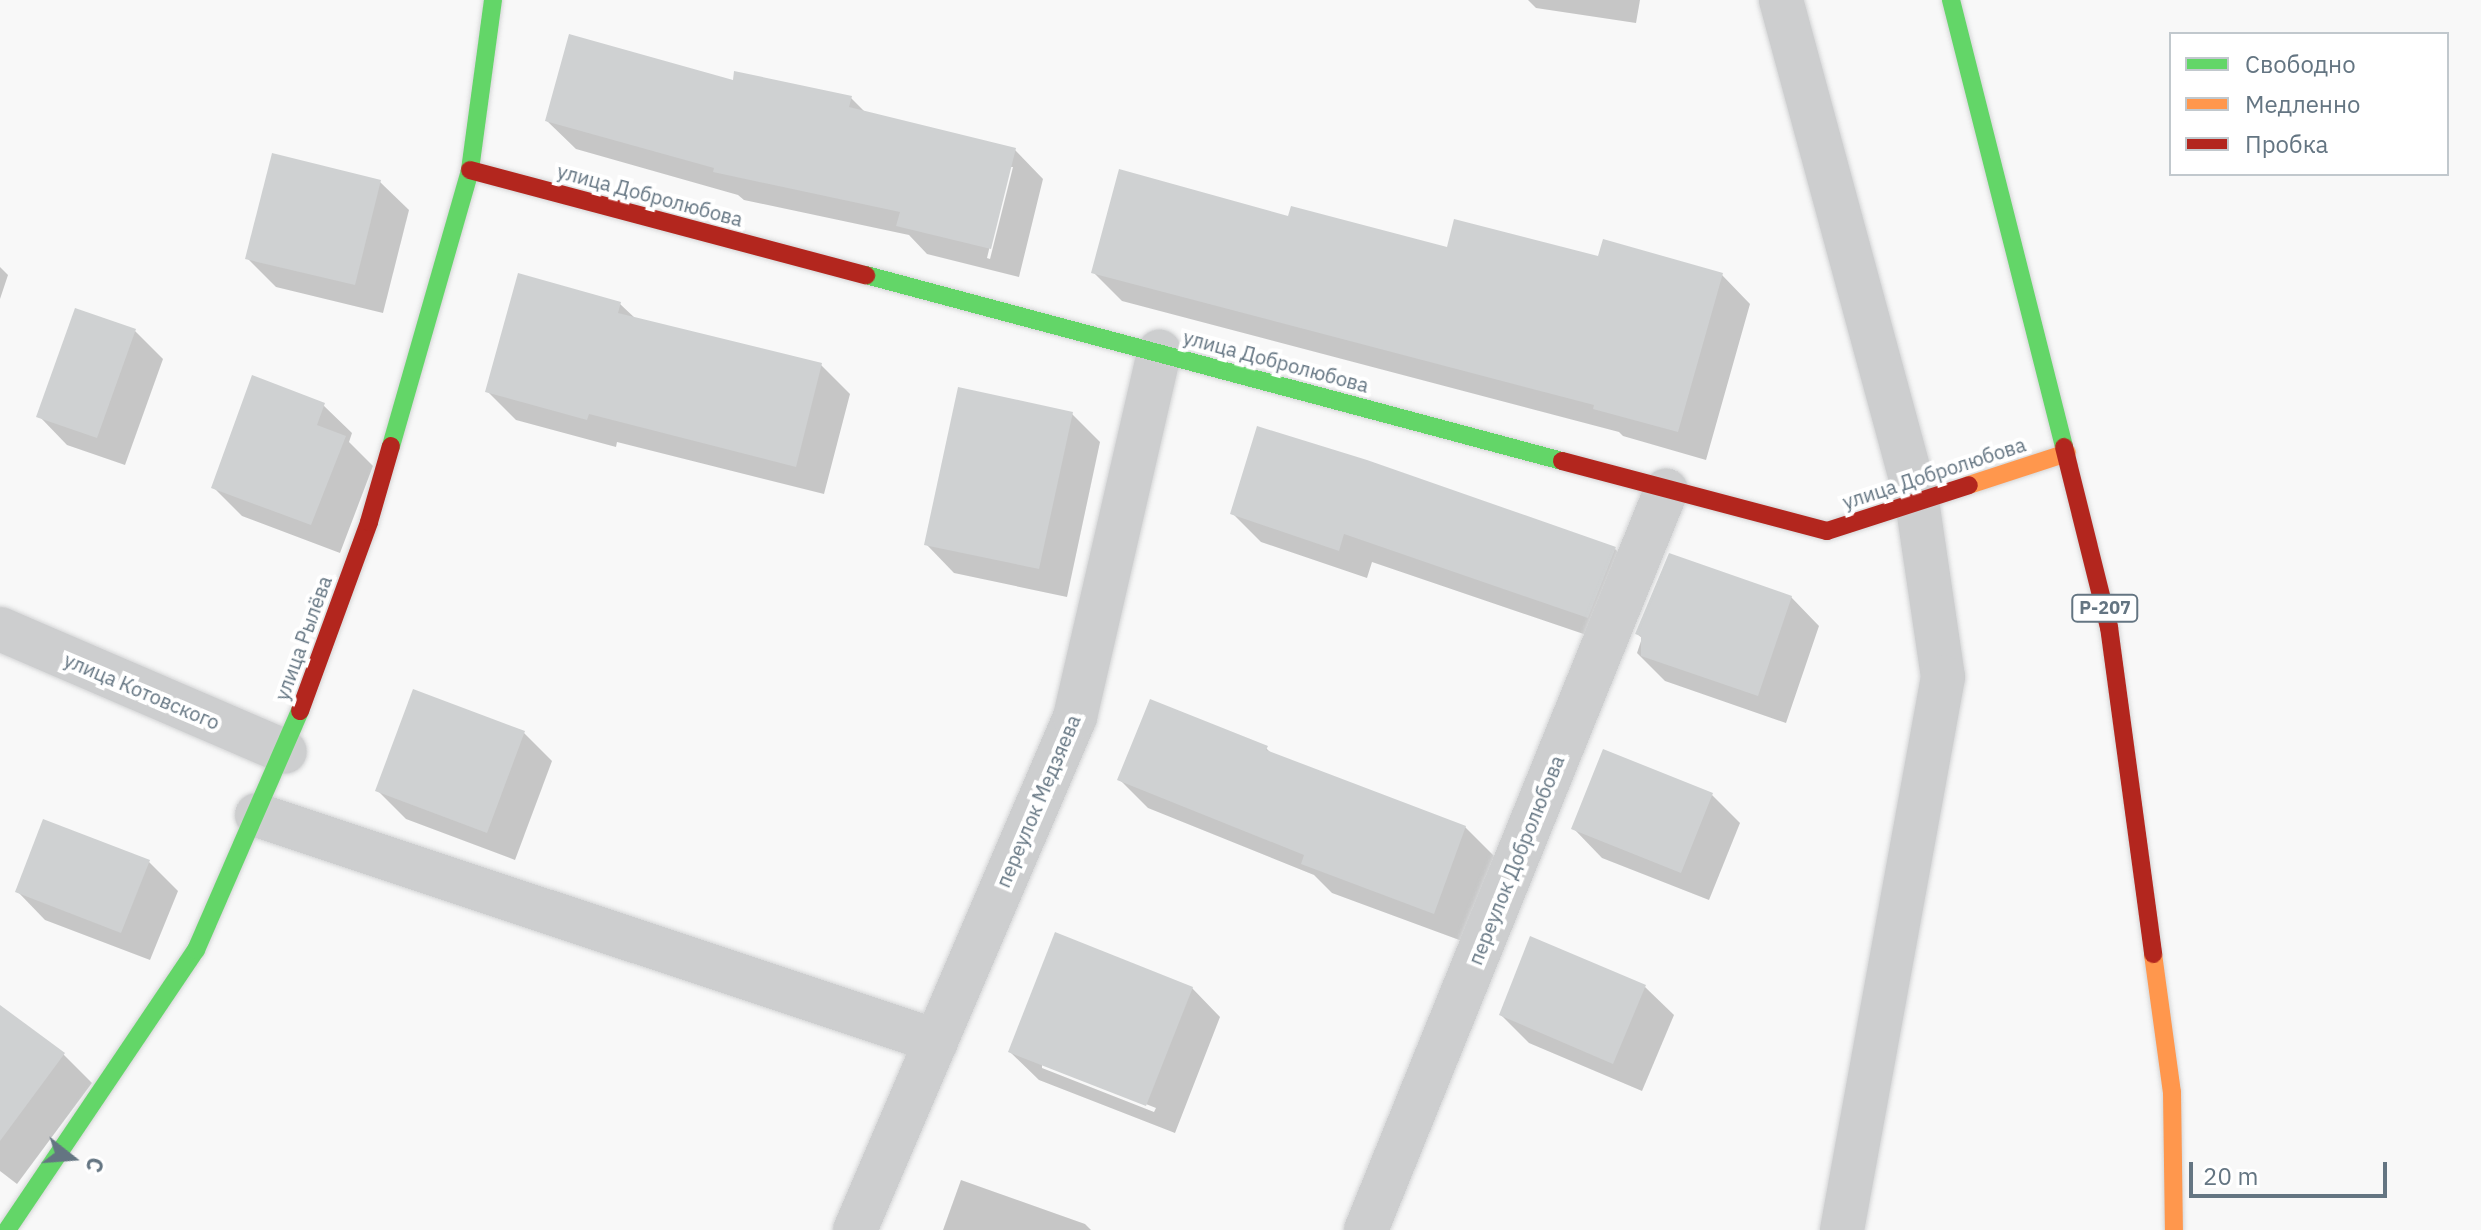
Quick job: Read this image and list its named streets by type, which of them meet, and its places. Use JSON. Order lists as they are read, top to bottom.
{
  "streets": {
    "street": [
      "улица Добролюбова",
      "Р-207",
      "улица Рылёва",
      "улица Котовского",
      "переулок Медзяева",
      "переулок Добролюбова"
    ]
  },
  "crossings": [
    ["улица Добролюбова", "Р-207"],
    ["улица Добролюбова", "улица Рылёва"],
    ["улица Добролюбова", "переулок Медзяева"],
    ["улица Добролюбова", "переулок Добролюбова"],
    ["улица Рылёва", "улица Котовского"]
  ],
  "legend": ["Свободно", "Медленно", "Пробка"],
  "scale_bar": "20 m",
  "north": "right"
}
